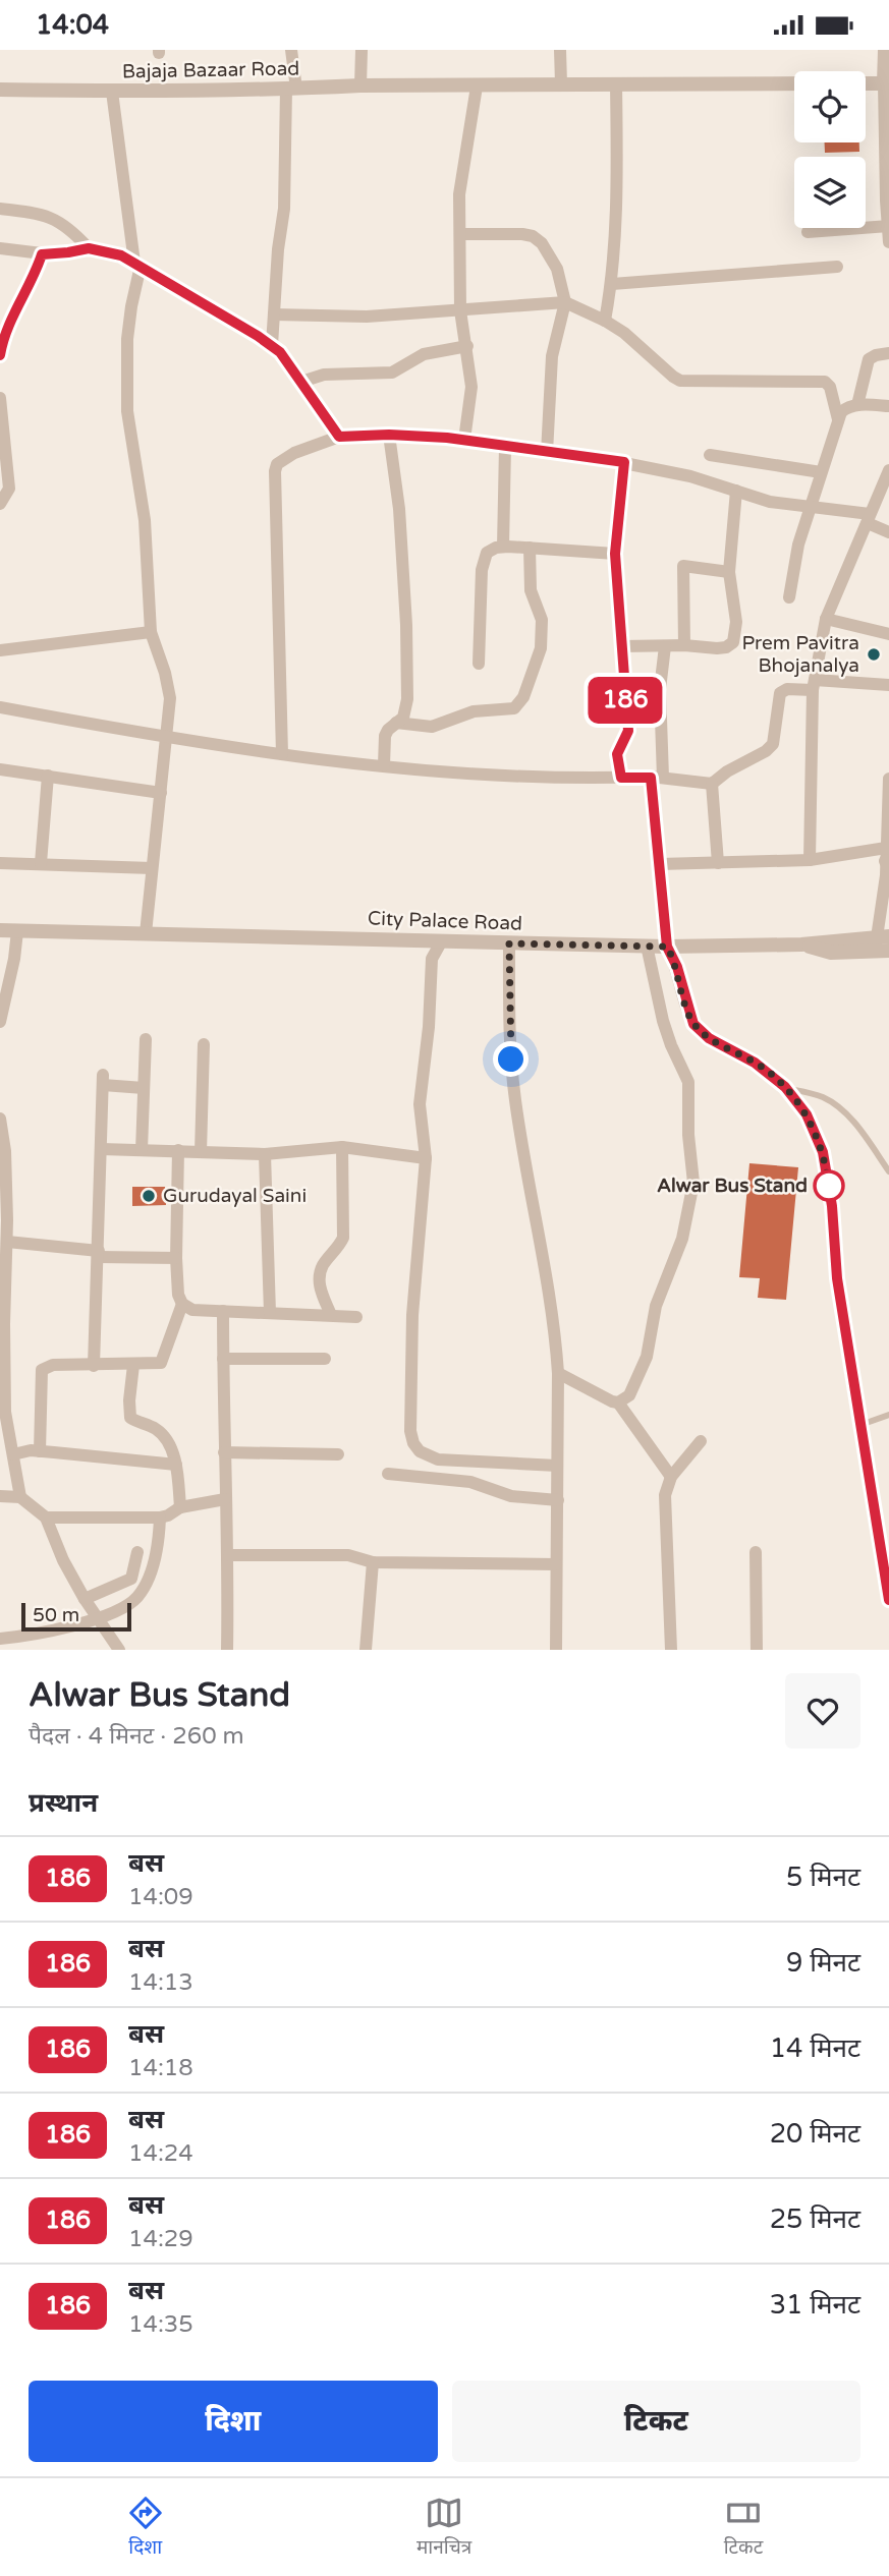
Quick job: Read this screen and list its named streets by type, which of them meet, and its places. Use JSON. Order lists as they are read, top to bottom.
{
  "streets": {
    "street": ["Bajaja Bazaar Road", "City Palace Road"]
  },
  "places": ["Prem Pavitra Bhojanalya", "Alwar Bus Stand", "Gurudayal Saini"],
  "lines": ["bus line 186"],
  "scale_bar": "50 m",
  "page": {
    "status": "14:04",
    "on_map": "186",
    "scale": "50 m",
    "heading": [
      ["Alwar Bus Stand", "पैदल · 4 मिनट · 260 m"],
      "प्रस्थान"
    ],
    "list": [
      {
        "mark": "186",
        "name": "बस",
        "note": "14:09",
        "value": "5 मिनट"
      },
      {
        "mark": "186",
        "name": "बस",
        "note": "14:13",
        "value": "9 मिनट"
      },
      {
        "mark": "186",
        "name": "बस",
        "note": "14:18",
        "value": "14 मिनट"
      },
      {
        "mark": "186",
        "name": "बस",
        "note": "14:24",
        "value": "20 मिनट"
      },
      {
        "mark": "186",
        "name": "बस",
        "note": "14:29",
        "value": "25 मिनट"
      },
      {
        "mark": "186",
        "name": "बस",
        "note": "14:35",
        "value": "31 मिनट"
      }
    ],
    "buttons": ["दिशा", "टिकट"],
    "tabs": ["दिशा", "मानचित्र", "टिकट"]
  }
}
